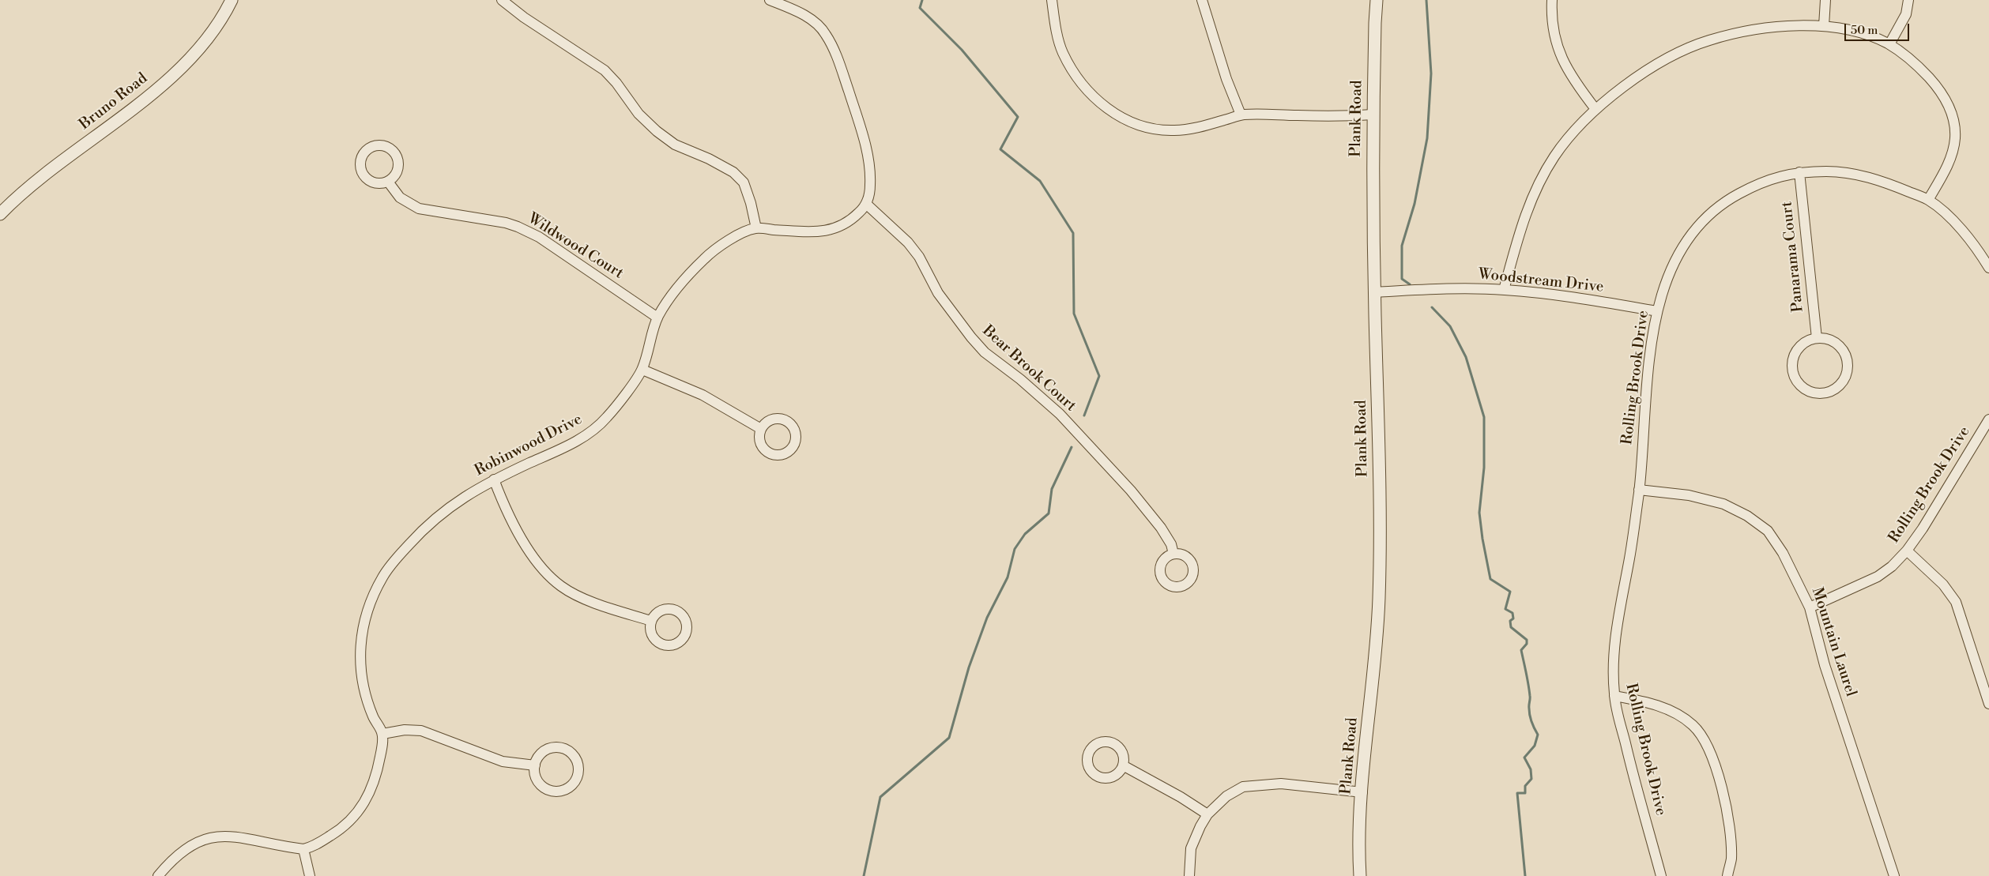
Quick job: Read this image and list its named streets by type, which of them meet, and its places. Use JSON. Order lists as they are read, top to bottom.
{
  "streets": {
    "street": [
      "Bruno Road",
      "Plank Road",
      "Wildwood Court",
      "Panarama Court",
      "Woodstream Drive",
      "Bear Brook Court",
      "Rolling Brook Drive",
      "Robinwood Drive",
      "Mountain Laurel"
    ]
  },
  "crossings": [
    ["Plank Road", "Woodstream Drive"],
    ["Wildwood Court", "Robinwood Drive"],
    ["Panarama Court", "Rolling Brook Drive"],
    ["Woodstream Drive", "Rolling Brook Drive"],
    ["Bear Brook Court", "Robinwood Drive"],
    ["Rolling Brook Drive", "Mountain Laurel"]
  ],
  "scale_bar": "50 m"
}
